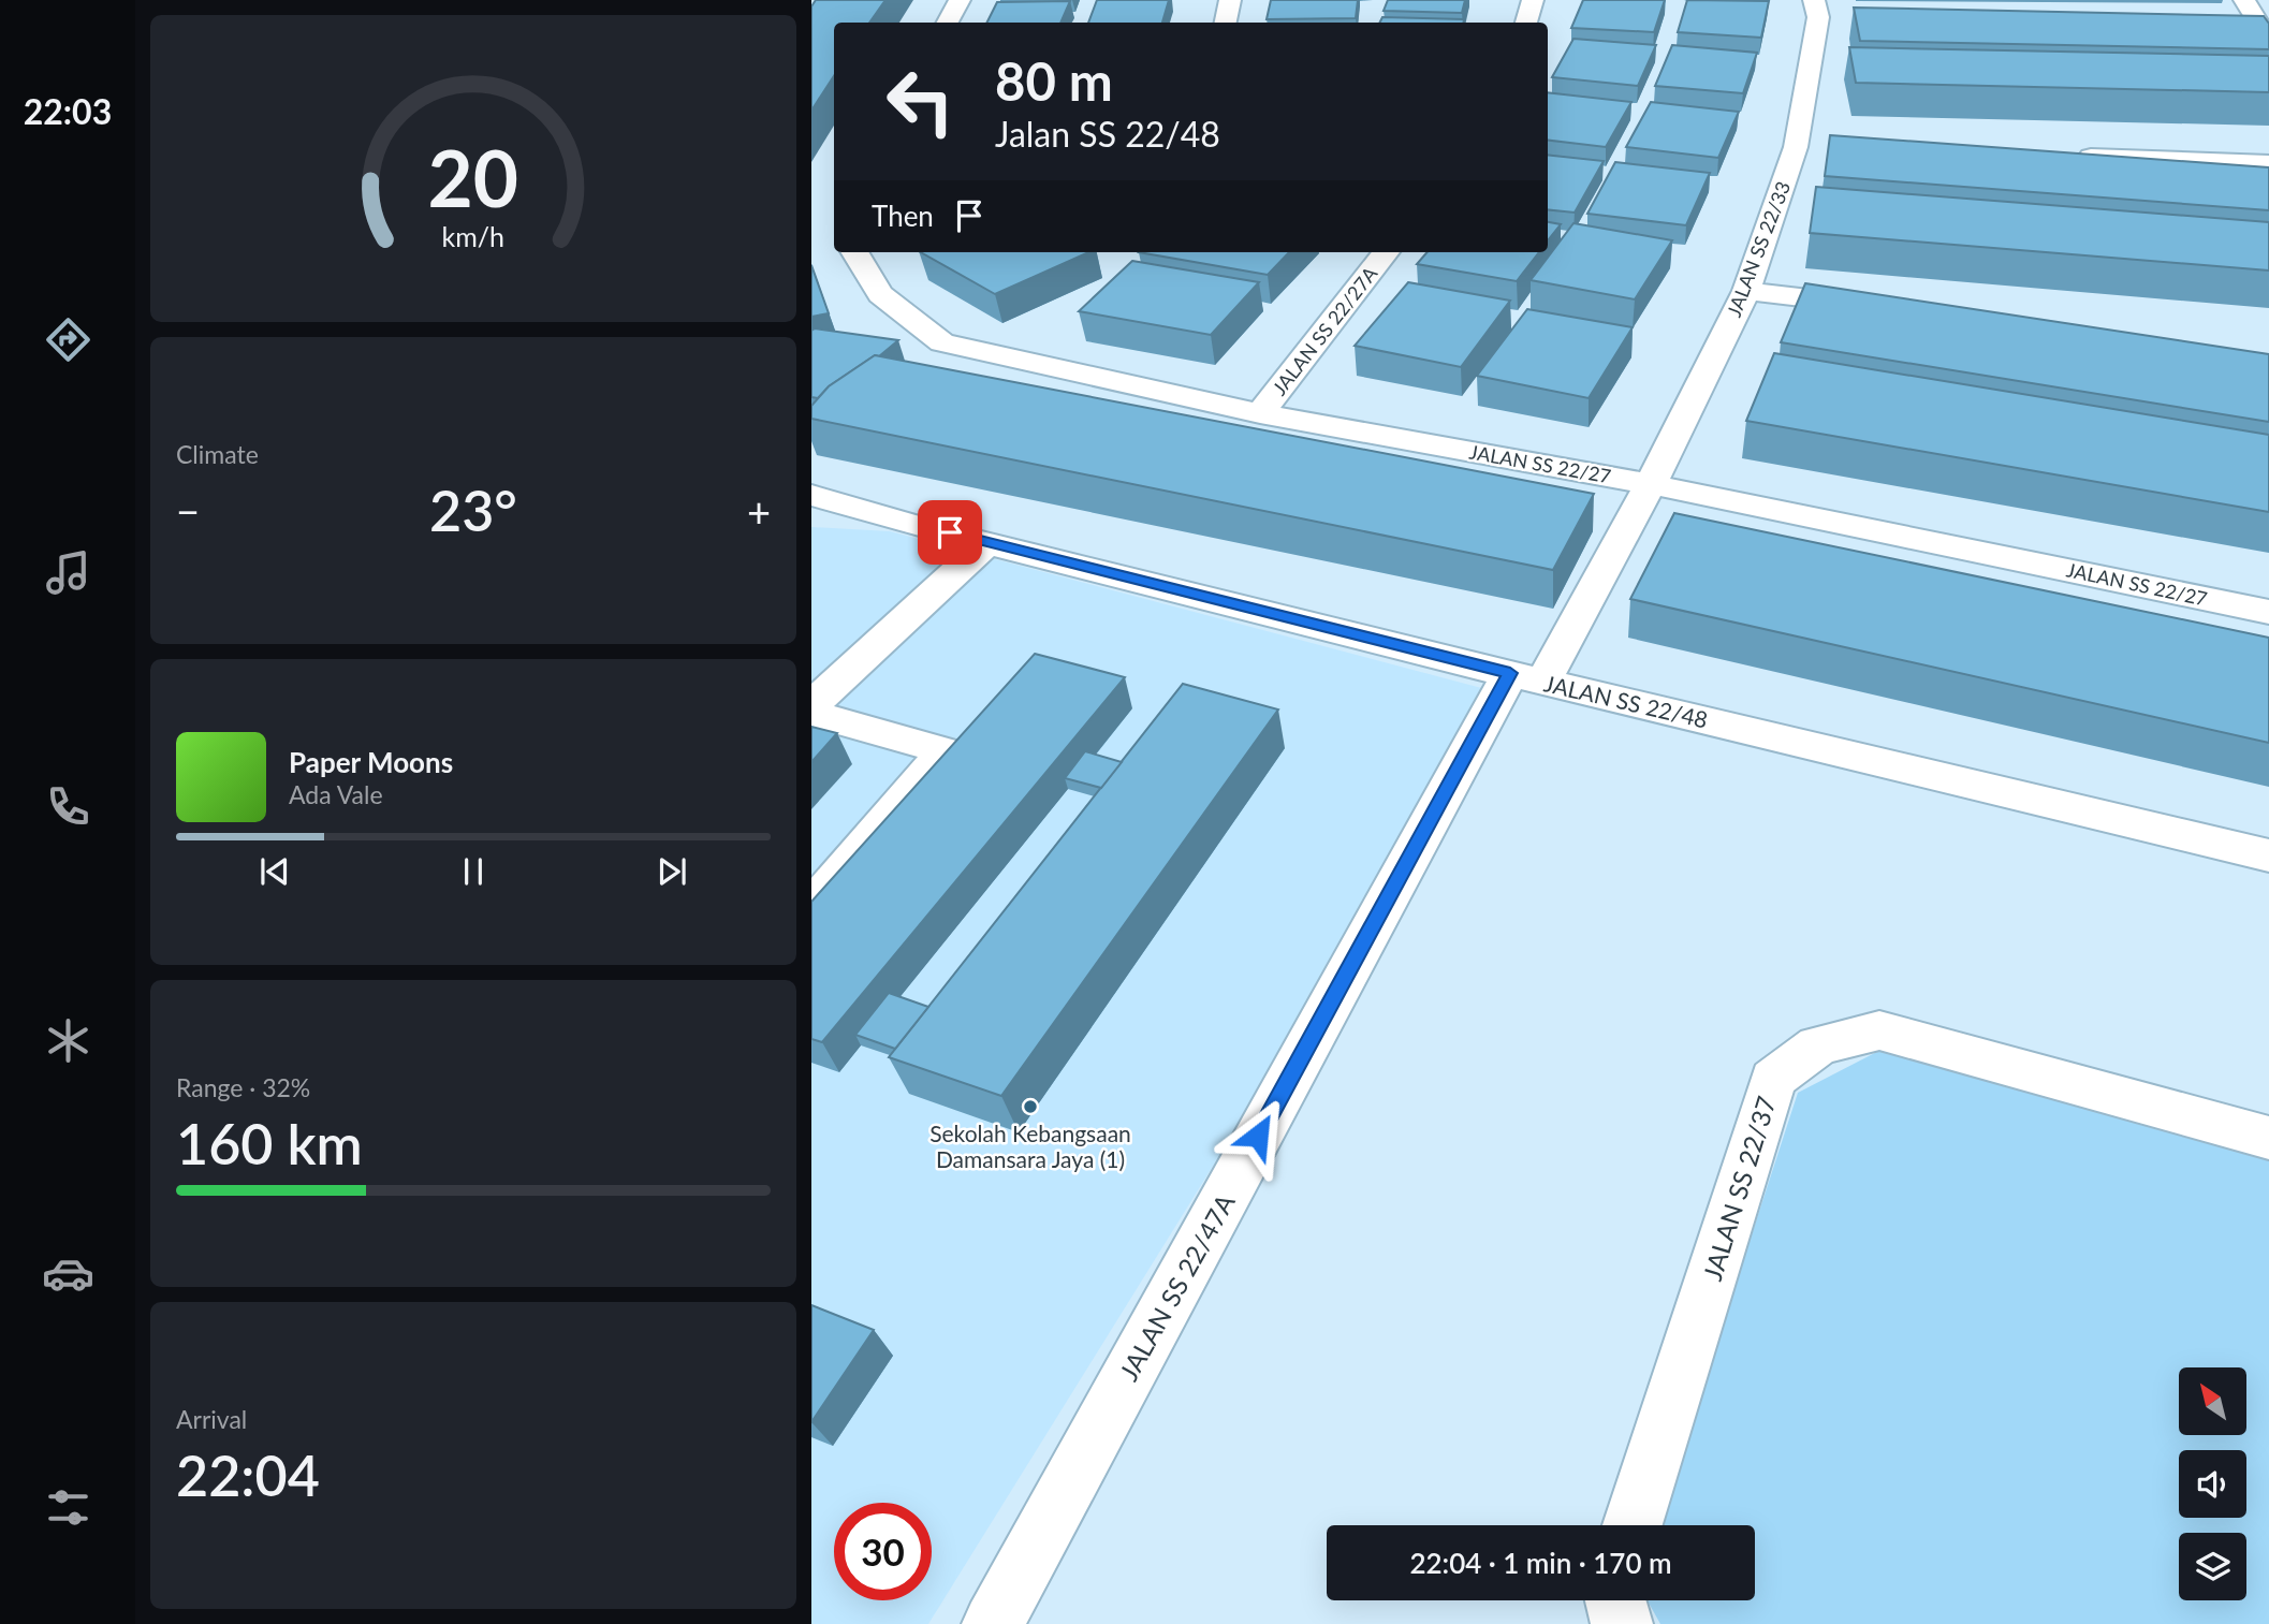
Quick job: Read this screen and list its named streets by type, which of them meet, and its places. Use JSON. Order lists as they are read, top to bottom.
{
  "streets": {
    "street": [
      "JALAN SS 22/33",
      "JALAN SS 22/27A",
      "JALAN SS 22/27",
      "JALAN SS 22/48",
      "JALAN SS 22/37",
      "JALAN SS 22/47A"
    ]
  },
  "crossings": [
    ["JALAN SS 22/33", "JALAN SS 22/27"],
    ["JALAN SS 22/33", "JALAN SS 22/48"],
    ["JALAN SS 22/33", "JALAN SS 22/47A"],
    ["JALAN SS 22/27A", "JALAN SS 22/27"],
    ["JALAN SS 22/48", "JALAN SS 22/47A"]
  ],
  "places": ["Sekolah Kebangsaan Damansara Jaya (1)"],
  "north": "top left",
  "page": {
    "tabs": "22:03",
    "turn": ["80 m", "Jalan SS 22/48"],
    "then": "Then",
    "tile": [
      "Climate",
      ["Range · 32%", "160 km"],
      ["Arrival", "22:04"]
    ],
    "heat": ["−", "23°", "+"],
    "song": ["Paper Moons", "Ada Vale"],
    "limit": "30",
    "trip": "22:04 · 1 min · 170 m",
    "gauge": ["20", "km/h"]
  }
}
